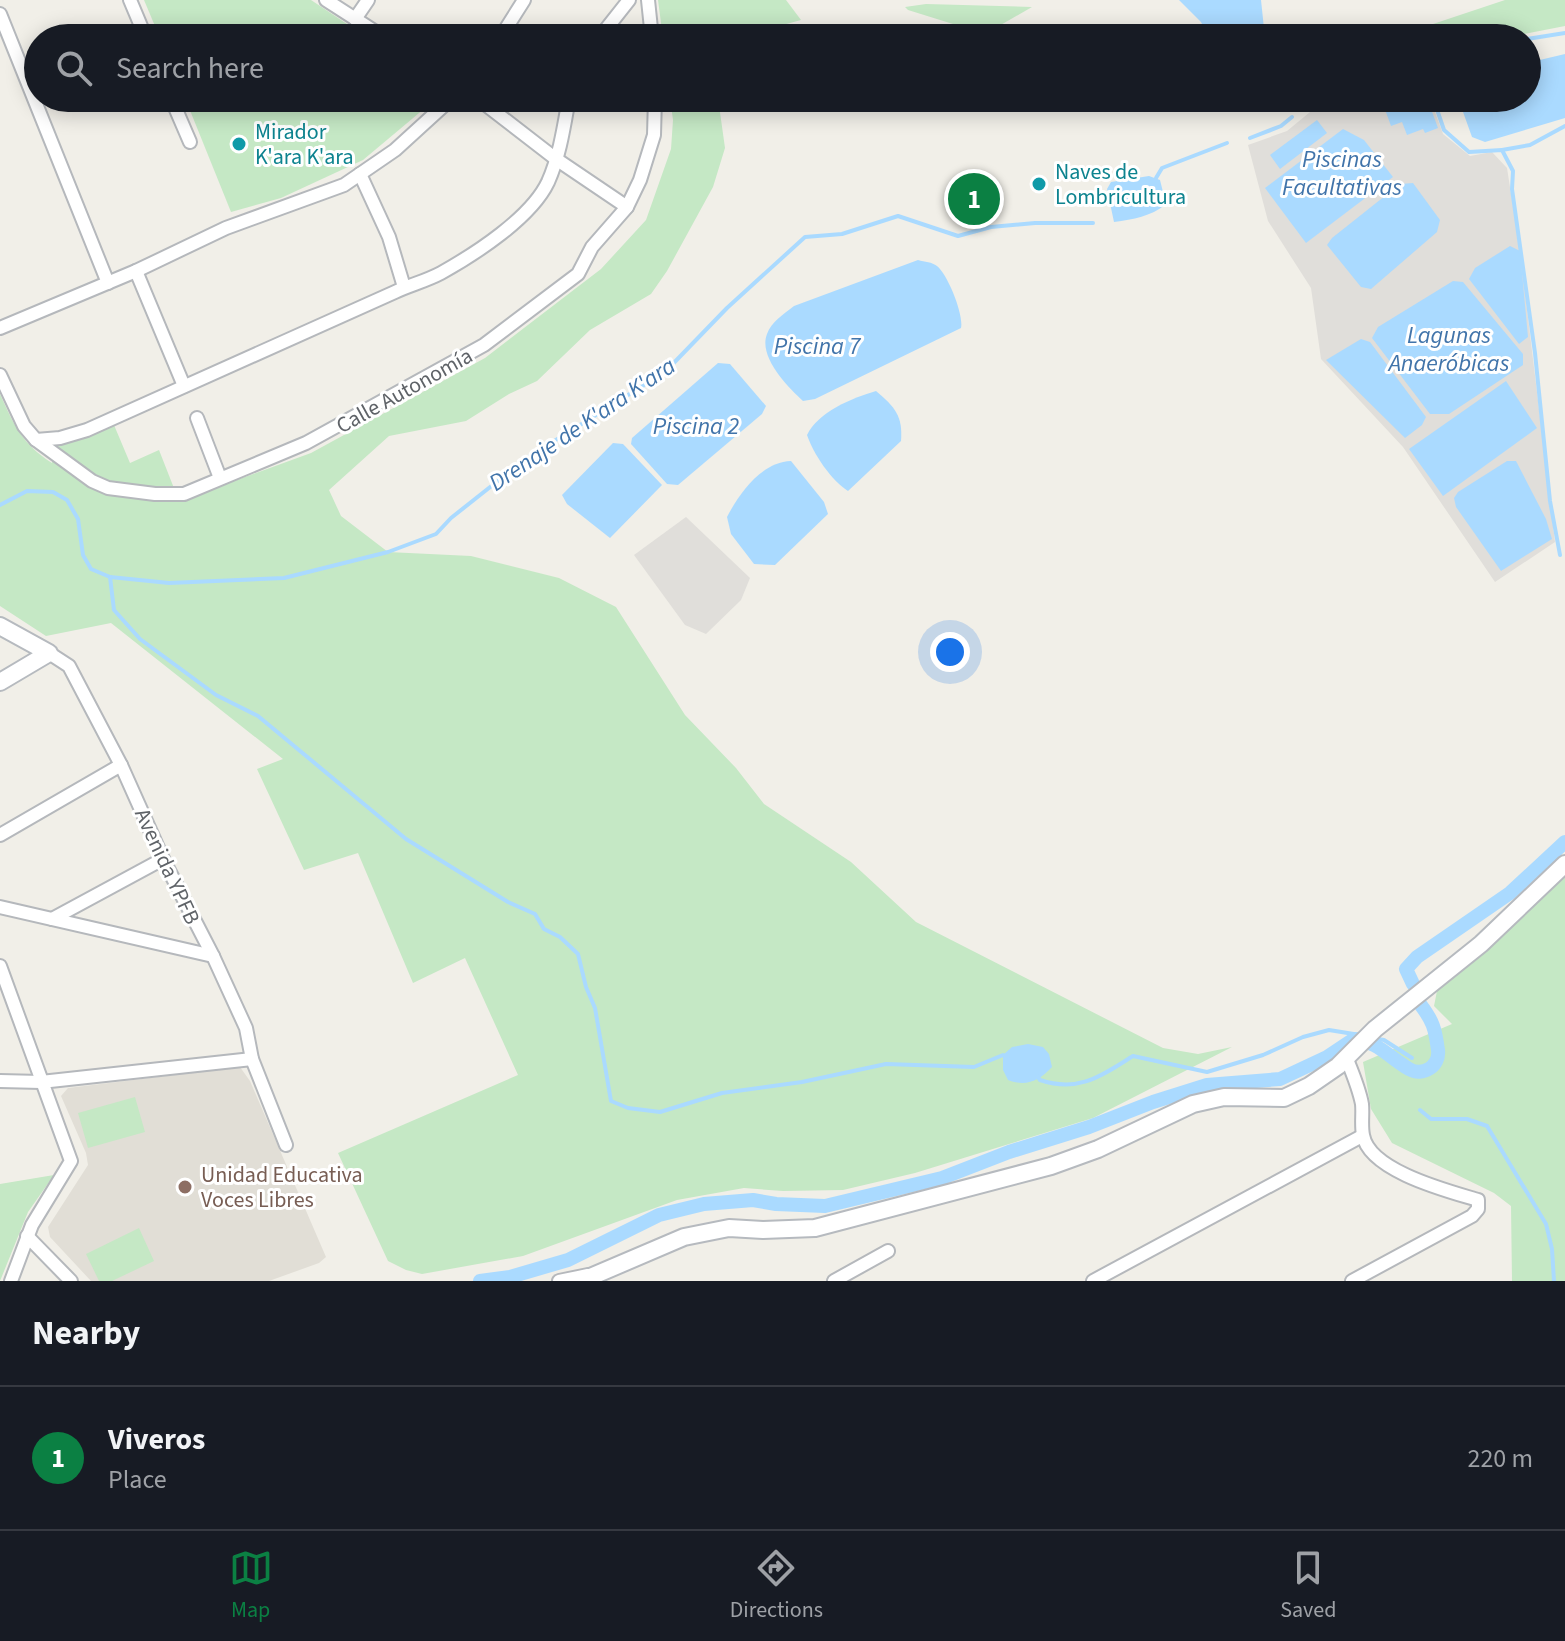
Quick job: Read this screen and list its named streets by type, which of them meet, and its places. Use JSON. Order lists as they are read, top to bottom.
{
  "streets": {
    "street": ["Calle Autonomía", "Avenida YPFB"]
  },
  "water": [
    "Piscinas Facultativas",
    "Lagunas Anaeróbicas",
    "Piscina 7",
    "Drenaje de K'ara K'ara",
    "Piscina 2"
  ],
  "places": ["Mirador K'ara K'ara", "Naves de Lombricultura", "Unidad Educativa Voces Libres"],
  "page": {
    "search": "Search here",
    "pins": "1",
    "heading": "Nearby",
    "list": [
      {
        "mark": "1",
        "name": "Viveros",
        "note": "Place",
        "value": "220 m"
      }
    ],
    "nav": ["Map", "Directions", "Saved"]
  }
}
